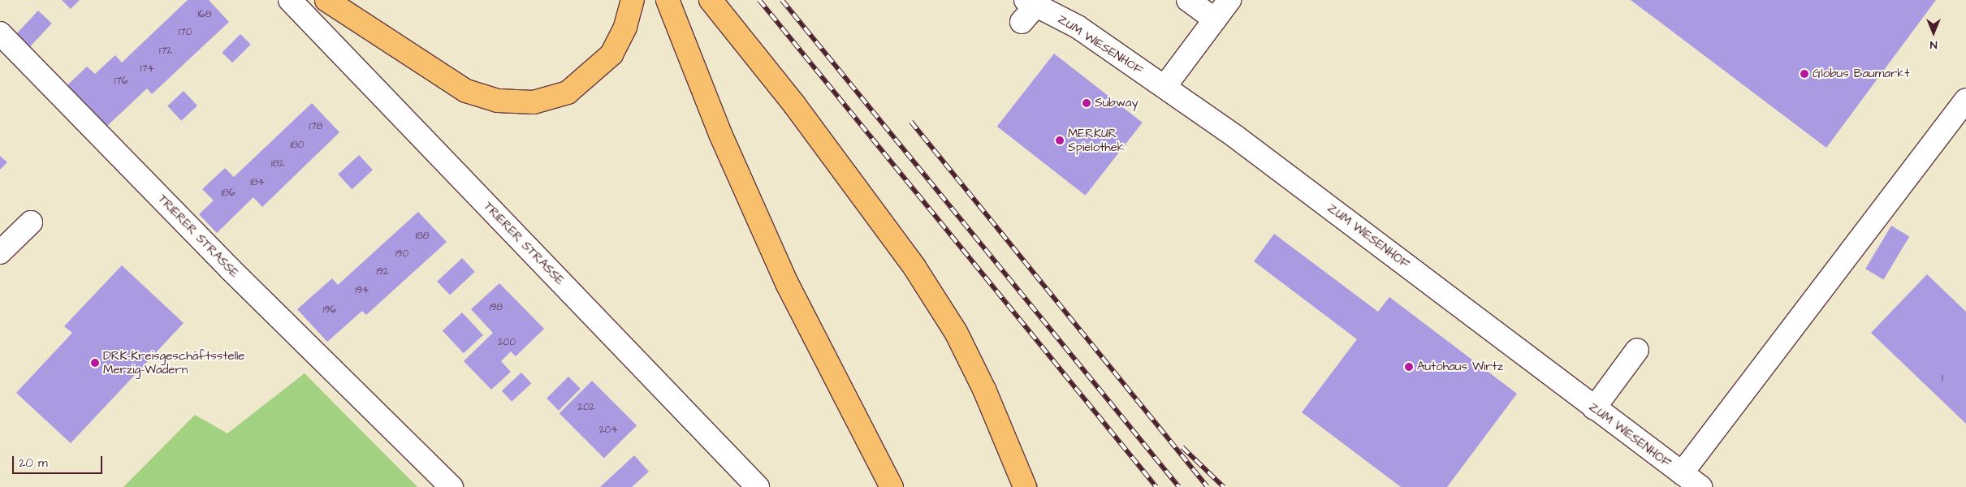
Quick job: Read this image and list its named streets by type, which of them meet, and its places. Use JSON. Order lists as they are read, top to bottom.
{
  "streets": {
    "street": ["ZUM WIESENHOF", "TRIERER STRASSE"]
  },
  "places": [
    "Globus Baumarkt",
    "Subway",
    "MERKUR Spielothek",
    "DRK-Kreisgeschäftsstelle Merzig-Wadern",
    "Autohaus Wirtz"
  ],
  "house_numbers": [
    "168",
    "170",
    "172",
    "174",
    "176",
    "178",
    "180",
    "182",
    "184",
    "186",
    "188",
    "190",
    "192",
    "194",
    "198",
    "196",
    "200",
    "1",
    "202",
    "204"
  ],
  "scale_bar": "20 m",
  "north": "bottom"
}
